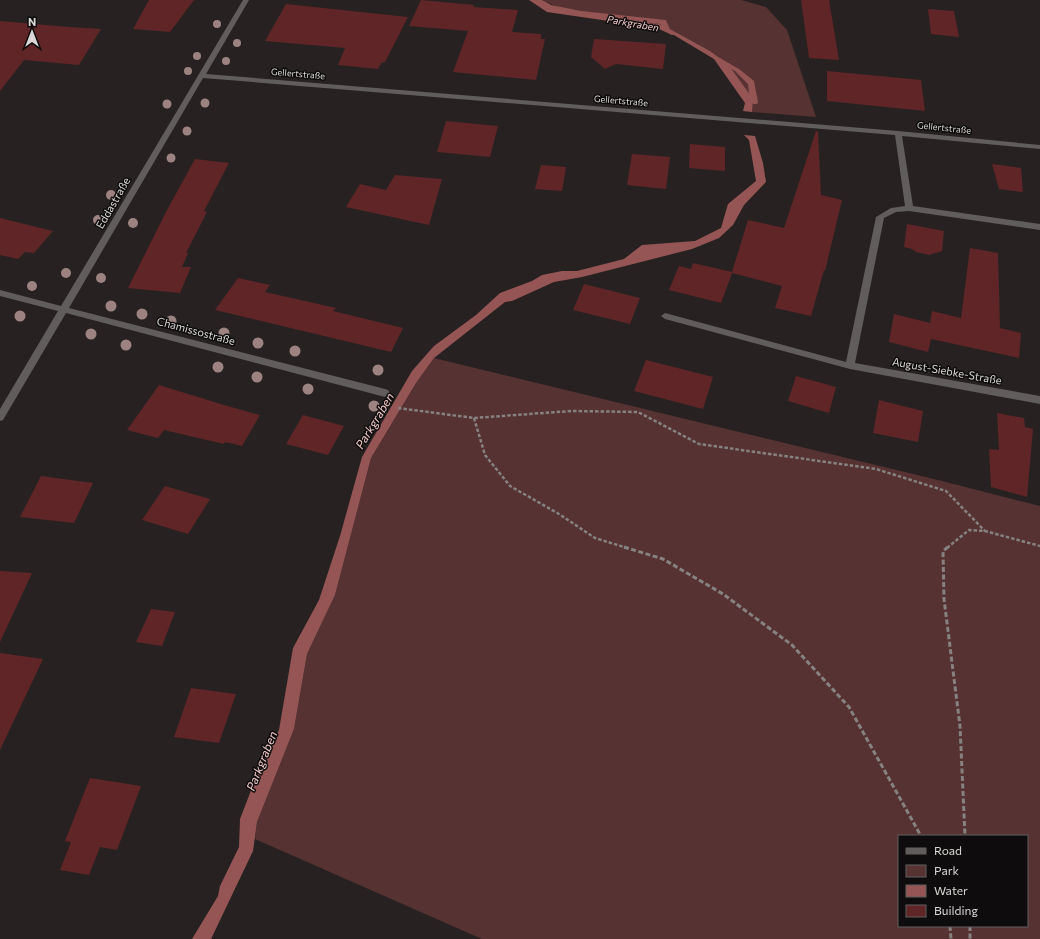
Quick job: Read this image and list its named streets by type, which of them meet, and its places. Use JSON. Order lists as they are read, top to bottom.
{
  "streets": {
    "street": [
      "Gellertstraße",
      "Eddastraße",
      "Chamissostraße",
      "August-Siebke-Straße"
    ]
  },
  "crossings": [
    ["Gellertstraße", "Eddastraße"],
    ["Eddastraße", "Chamissostraße"]
  ],
  "water": ["Parkgraben"],
  "legend": [
    "Road",
    "Park",
    "Water",
    "Building"
  ],
  "north": "top"
}
